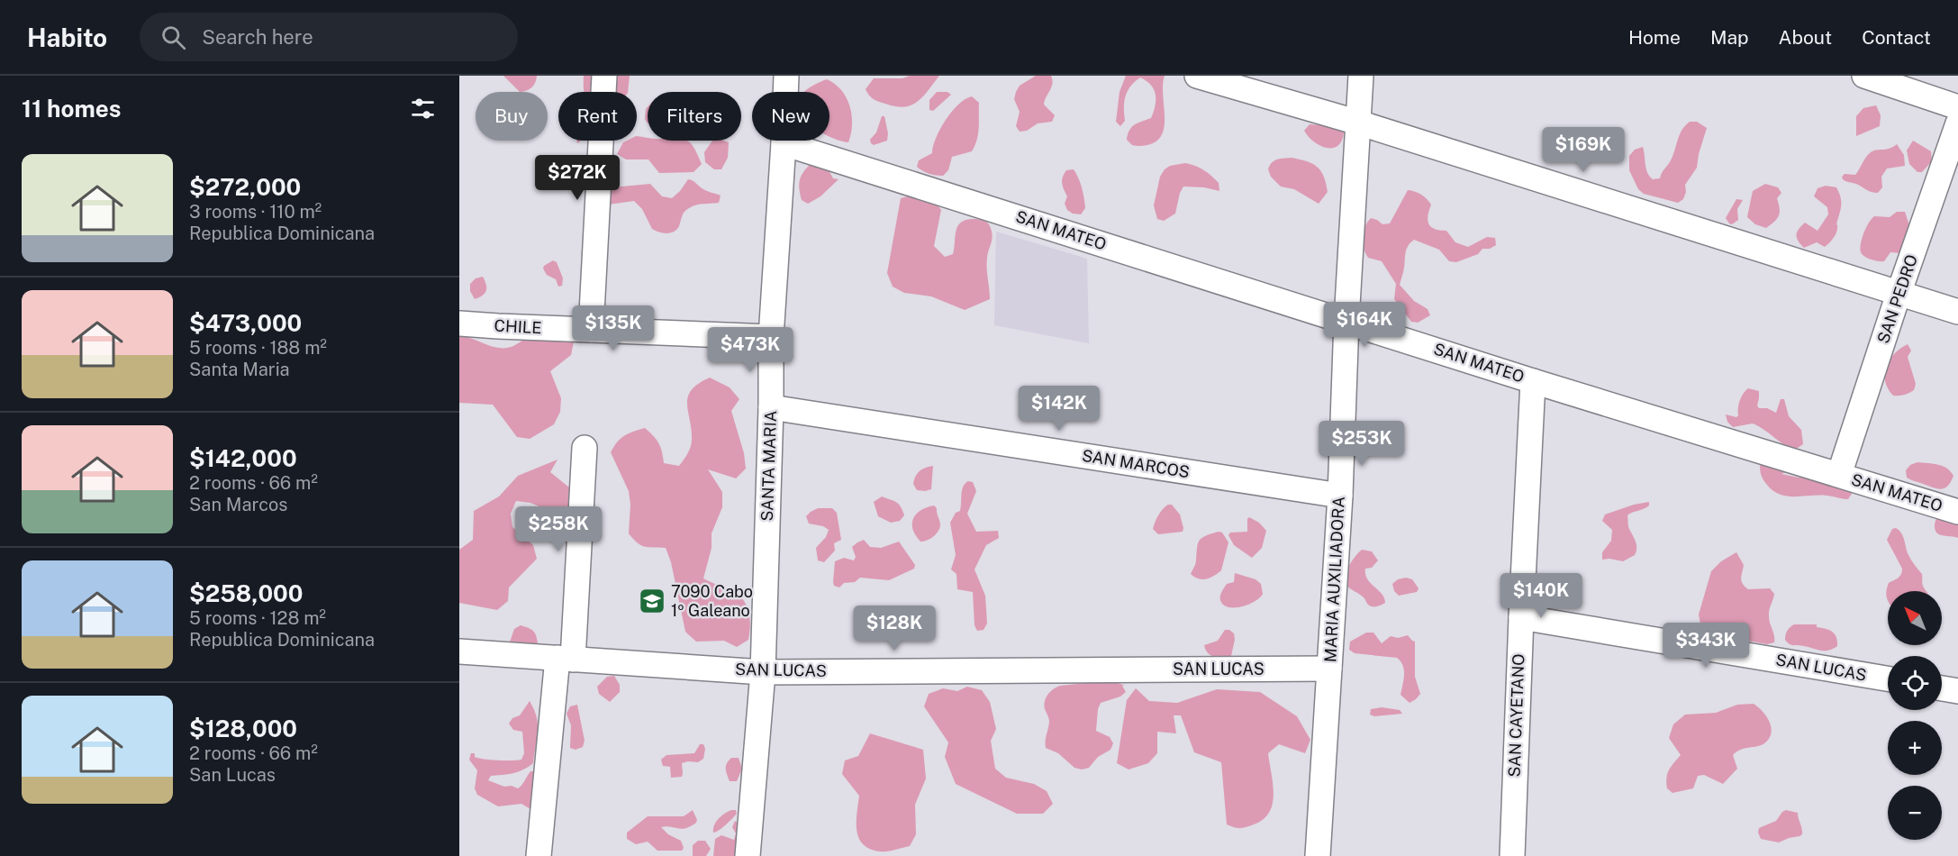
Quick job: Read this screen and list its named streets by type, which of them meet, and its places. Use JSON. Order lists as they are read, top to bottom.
{
  "streets": {
    "street": [
      "SAN MATEO",
      "SAN PEDRO",
      "CHILE",
      "SAN MARCOS",
      "SANTA MARIA",
      "MARIA AUXILIADORA",
      "SAN LUCAS",
      "SAN CAYETANO"
    ]
  },
  "crossings": [
    ["SAN MATEO", "SAN PEDRO"],
    ["SAN MATEO", "SANTA MARIA"],
    ["SAN MATEO", "MARIA AUXILIADORA"],
    ["SAN MATEO", "SAN CAYETANO"],
    ["CHILE", "SANTA MARIA"],
    ["SAN MARCOS", "SANTA MARIA"],
    ["SAN MARCOS", "MARIA AUXILIADORA"],
    ["SANTA MARIA", "SAN LUCAS"],
    ["MARIA AUXILIADORA", "SAN LUCAS"],
    ["SAN LUCAS", "SAN CAYETANO"]
  ],
  "places": {
    "school or university": ["7090 Cabo 1º Galeano"]
  },
  "north": "top left",
  "page": {
    "header": "Habito",
    "search": "Search here",
    "nav": [
      "Home",
      "Map",
      "About",
      "Contact"
    ],
    "heading": "11 homes",
    "chip": [
      "Buy",
      "Rent",
      "Filters",
      "New"
    ],
    "price": [
      "$169K",
      "$272K",
      "$164K",
      "$135K",
      "$473K",
      "$142K",
      "$253K",
      "$258K",
      "$140K",
      "$128K",
      "$343K"
    ],
    "list": [
      {
        "name": "$272,000",
        "note": "3 rooms · 110 m² · Republica Dominicana"
      },
      {
        "name": "$473,000",
        "note": "5 rooms · 188 m² · Santa Maria"
      },
      {
        "name": "$142,000",
        "note": "2 rooms · 66 m² · San Marcos"
      },
      {
        "name": "$258,000",
        "note": "5 rooms · 128 m² · Republica Dominicana"
      },
      {
        "name": "$128,000",
        "note": "2 rooms · 66 m² · San Lucas"
      }
    ],
    "map_buttons": ["+", "−"]
  }
}
